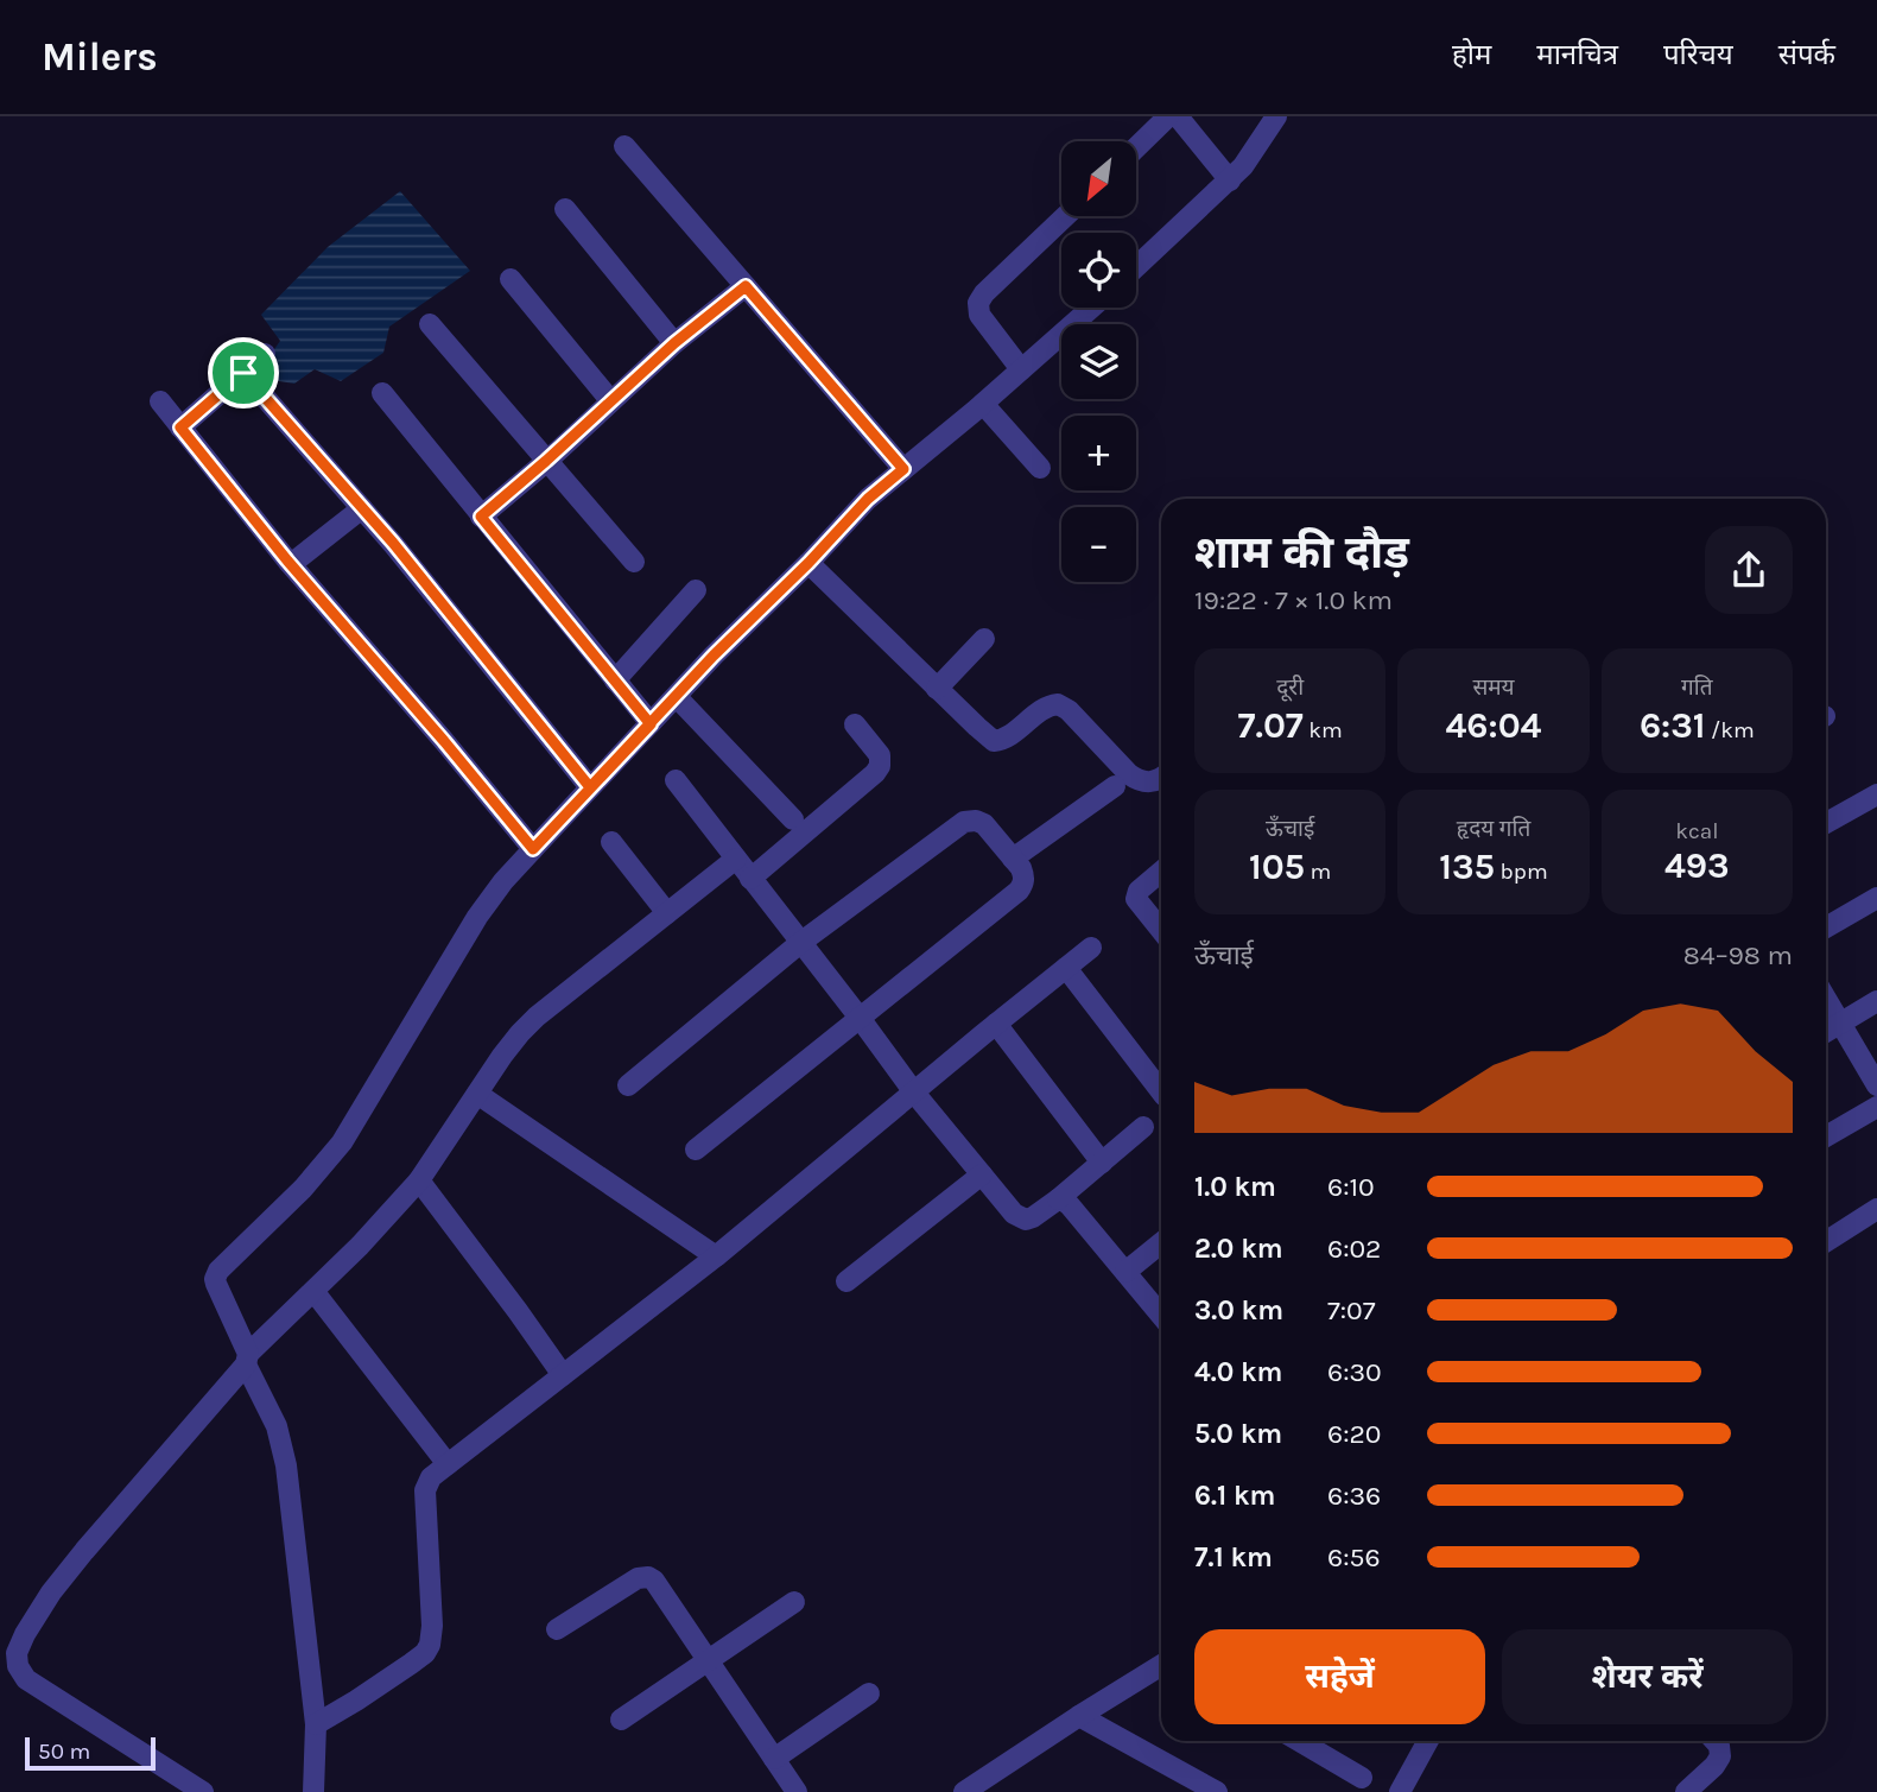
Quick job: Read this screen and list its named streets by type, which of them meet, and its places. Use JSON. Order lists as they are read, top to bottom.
{
  "scale_bar": "50 m",
  "north": "bottom left",
  "page": {
    "header": "Milers",
    "nav": [
      "होम",
      "मानचित्र",
      "परिचय",
      "संपर्क"
    ],
    "map_buttons": ["+", "−"],
    "heading": ["शाम की दौड़", "19:22 · 7 × 1.0 km"],
    "stats": [
      ["दूरी", "7.07 km"],
      ["समय", "46:04"],
      ["गति", "6:31 /km"],
      ["ऊँचाई", "105 m"],
      ["हृदय गति", "135 bpm"],
      ["kcal", "493"]
    ],
    "chart": ["ऊँचाई", "84–98 m"],
    "list": [
      {
        "name": "1.0 km",
        "note": "6:10"
      },
      {
        "name": "2.0 km",
        "note": "6:02"
      },
      {
        "name": "3.0 km",
        "note": "7:07"
      },
      {
        "name": "4.0 km",
        "note": "6:30"
      },
      {
        "name": "5.0 km",
        "note": "6:20"
      },
      {
        "name": "6.1 km",
        "note": "6:36"
      },
      {
        "name": "7.1 km",
        "note": "6:56"
      }
    ],
    "buttons": ["सहेजें", "शेयर करें"],
    "scale": "50 m"
  }
}
